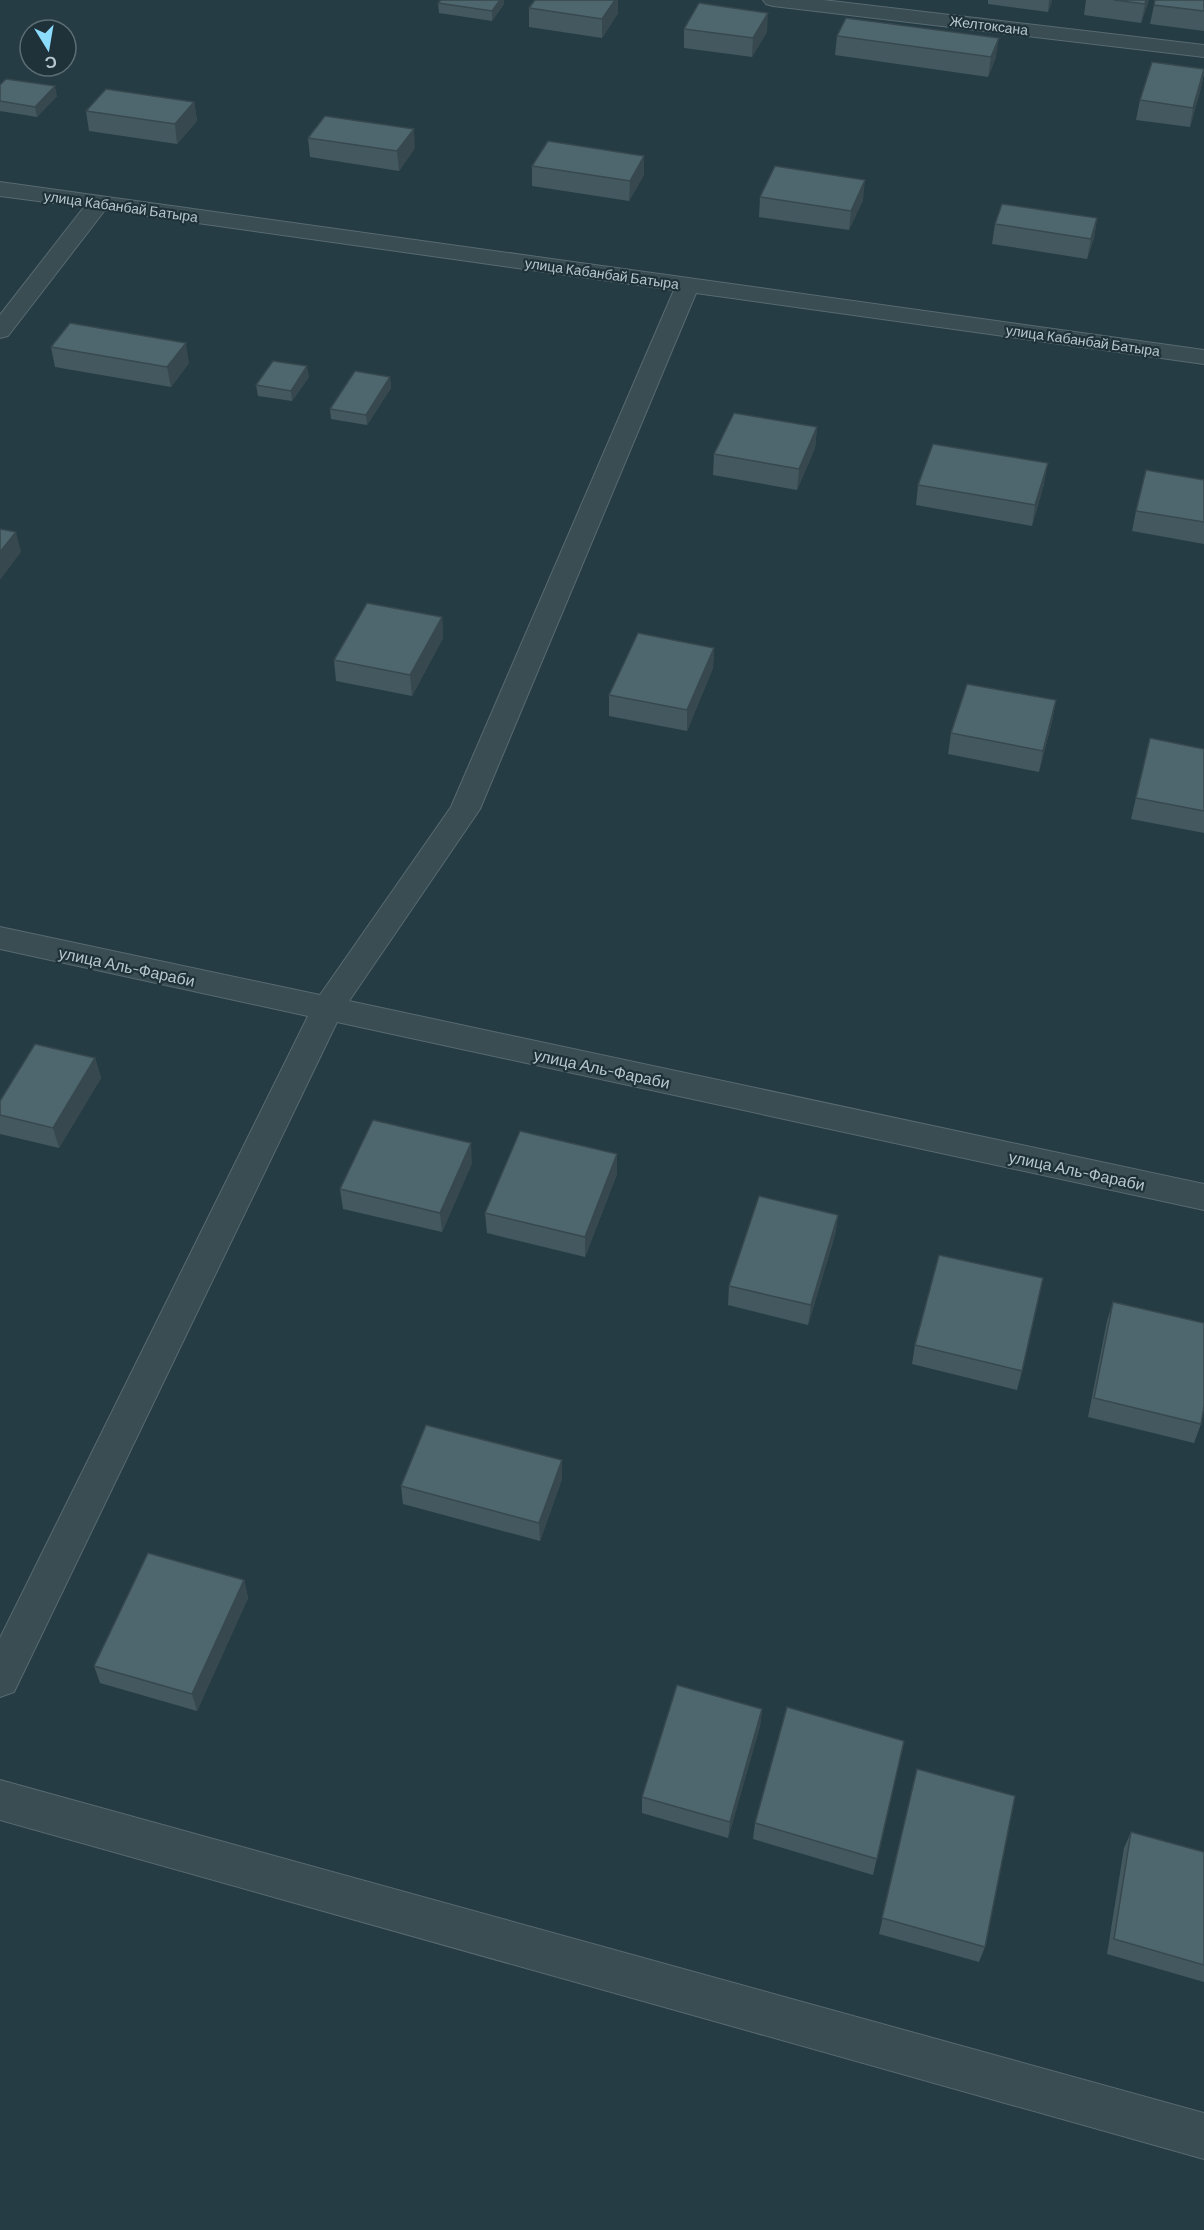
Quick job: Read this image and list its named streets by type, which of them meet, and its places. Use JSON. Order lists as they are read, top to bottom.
{
  "streets": {
    "street": ["Желтоксана", "улица Кабанбай Батыра", "улица Аль-Фараби"]
  },
  "north": "bottom"
}
